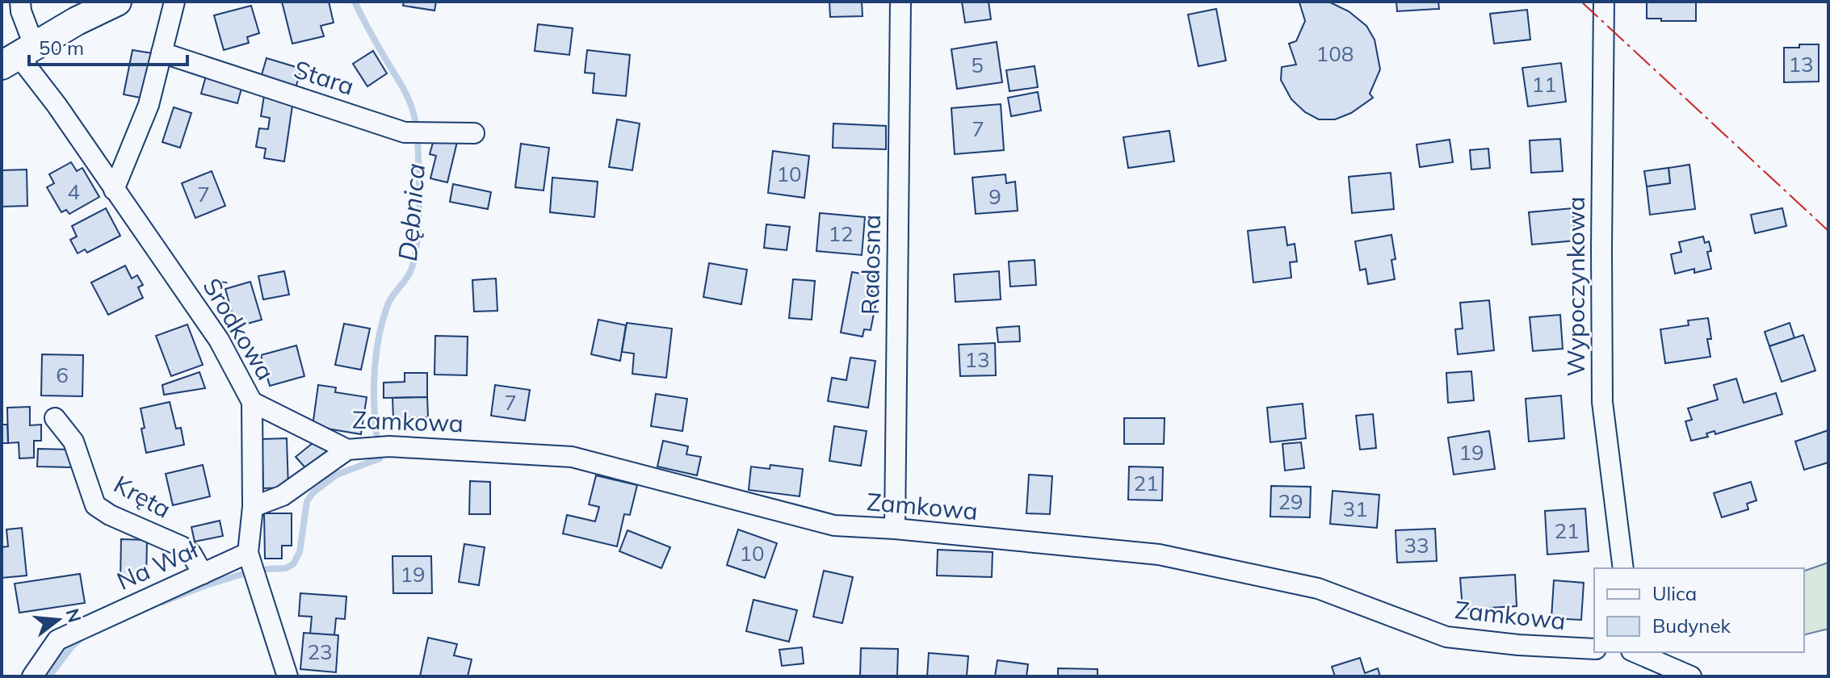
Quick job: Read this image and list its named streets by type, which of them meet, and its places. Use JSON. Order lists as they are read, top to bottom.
{
  "streets": {
    "street": [
      "Stara",
      "Radosna",
      "Wypoczynkowa",
      "Środkowa",
      "Zamkowa",
      "Kręta",
      "Na Wał"
    ]
  },
  "crossings": [
    ["Radosna", "Zamkowa"],
    ["Środkowa", "Zamkowa"],
    ["Środkowa", "Na Wał"],
    ["Kręta", "Na Wał"]
  ],
  "water": ["Dębnica"],
  "house_numbers": [
    "108",
    "13",
    "5",
    "11",
    "7",
    "10",
    "4",
    "7",
    "9",
    "12",
    "13",
    "6",
    "7",
    "19",
    "21",
    "29",
    "31",
    "21",
    "33",
    "10",
    "19",
    "23"
  ],
  "legend": ["Ulica", "Budynek"],
  "scale_bar": "50 m",
  "north": "right"
}
